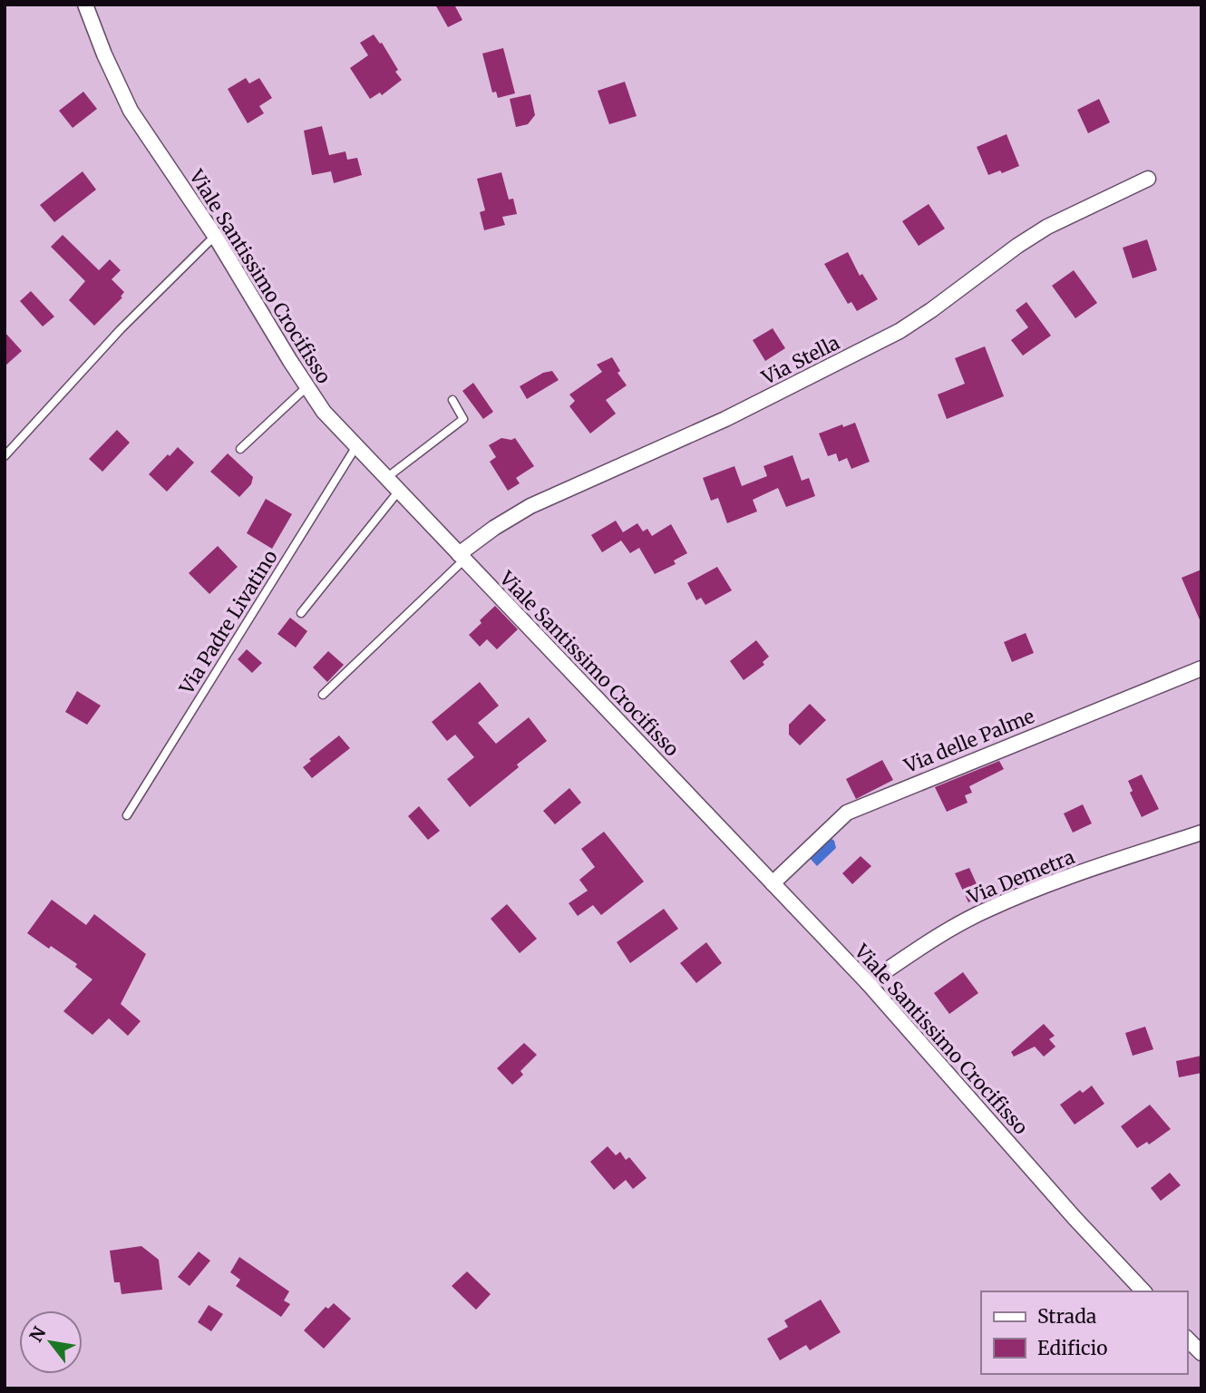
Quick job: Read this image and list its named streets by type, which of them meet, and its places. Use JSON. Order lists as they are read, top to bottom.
{
  "streets": {
    "street": [
      "Viale Santissimo Crocifisso",
      "Via Stella",
      "Via delle Palme",
      "Via Demetra"
    ],
    "lane": ["Via Padre Livatino"]
  },
  "crossings": [
    ["Viale Santissimo Crocifisso", "Via Stella"],
    ["Viale Santissimo Crocifisso", "Via Padre Livatino"],
    ["Viale Santissimo Crocifisso", "Via delle Palme"],
    ["Viale Santissimo Crocifisso", "Via Demetra"]
  ],
  "legend": ["Strada", "Edificio"],
  "north": "top left"
}
